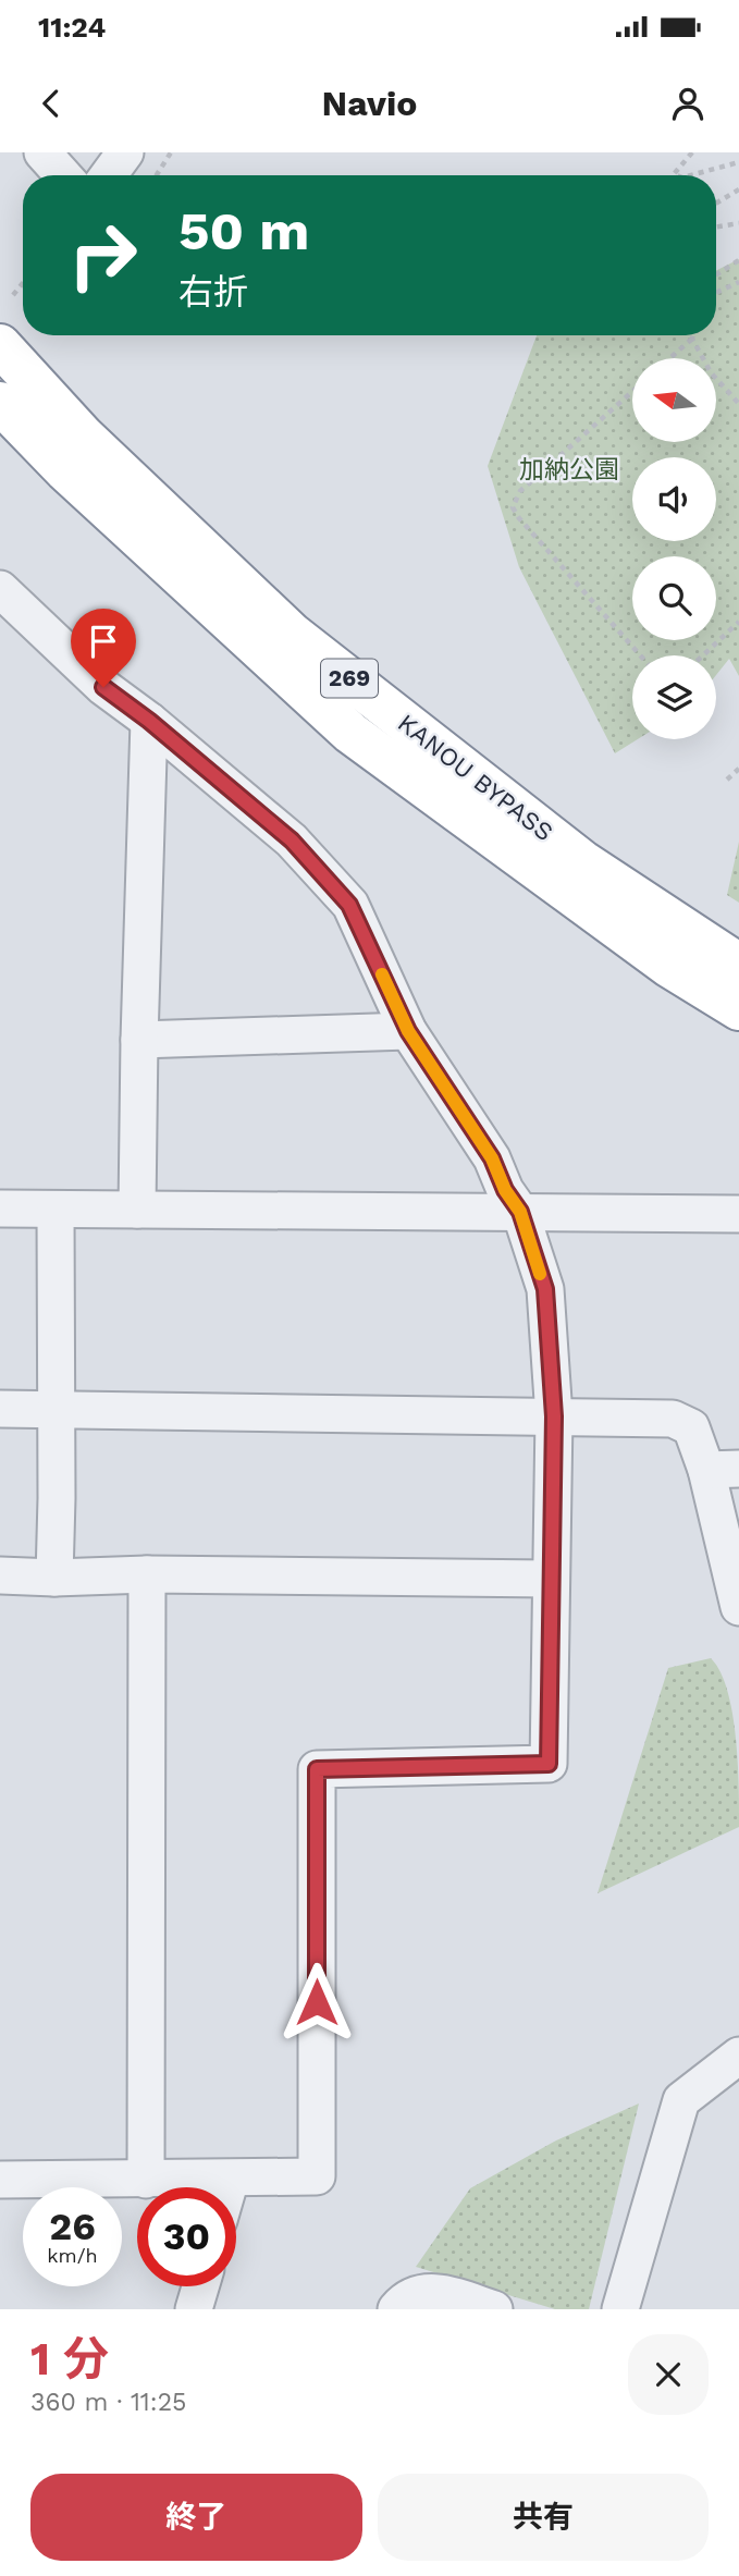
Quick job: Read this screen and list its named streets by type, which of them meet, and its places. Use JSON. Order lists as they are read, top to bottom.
{
  "streets": {
    "highway": ["269", "KANOU BYPASS"]
  },
  "parks": ["加納公園"],
  "north": "left",
  "page": {
    "status": "11:24",
    "header": "Navio",
    "turn": ["50 m", "右折"],
    "speed": "26 km/h",
    "limit": "30",
    "heading": ["1 分", "360 m · 11:25"],
    "buttons": ["終了", "共有"]
  }
}
